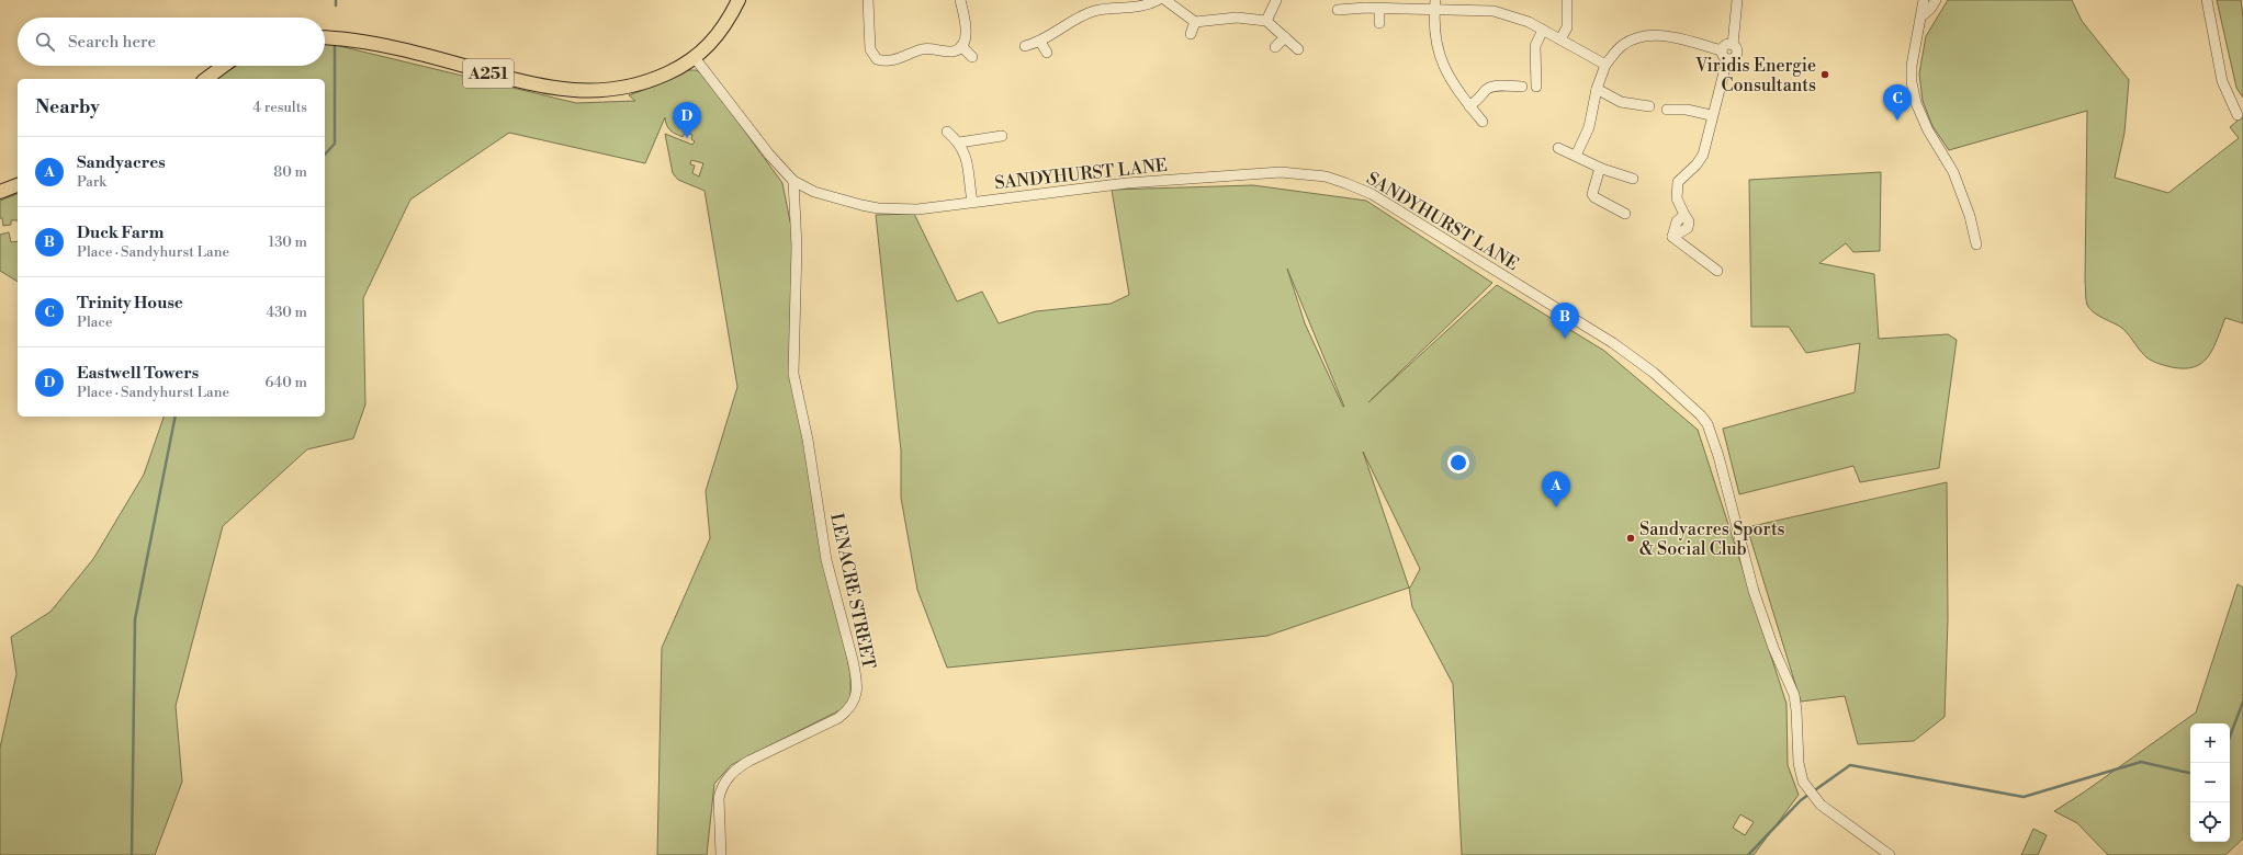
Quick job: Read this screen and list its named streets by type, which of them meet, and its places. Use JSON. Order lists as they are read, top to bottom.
{
  "streets": {
    "main road": ["A251"],
    "street": ["SANDYHURST LANE", "LENACRE STREET"]
  },
  "crossings": [
    ["A251", "SANDYHURST LANE"],
    ["SANDYHURST LANE", "LENACRE STREET"]
  ],
  "places": ["Viridis Energie Consultants", "Sandyacres Sports & Social Club"],
  "page": {
    "search": "Search here",
    "heading": ["Nearby", "4 results"],
    "pins": [
      "C",
      "D",
      "B",
      "A"
    ],
    "list": [
      {
        "mark": "A",
        "name": "Sandyacres",
        "note": "Park",
        "value": "80 m"
      },
      {
        "mark": "B",
        "name": "Duck Farm",
        "note": "Place · Sandyhurst Lane",
        "value": "130 m"
      },
      {
        "mark": "C",
        "name": "Trinity House",
        "note": "Place",
        "value": "430 m"
      },
      {
        "mark": "D",
        "name": "Eastwell Towers",
        "note": "Place · Sandyhurst Lane",
        "value": "640 m"
      }
    ],
    "map_buttons": ["+", "−"]
  }
}
